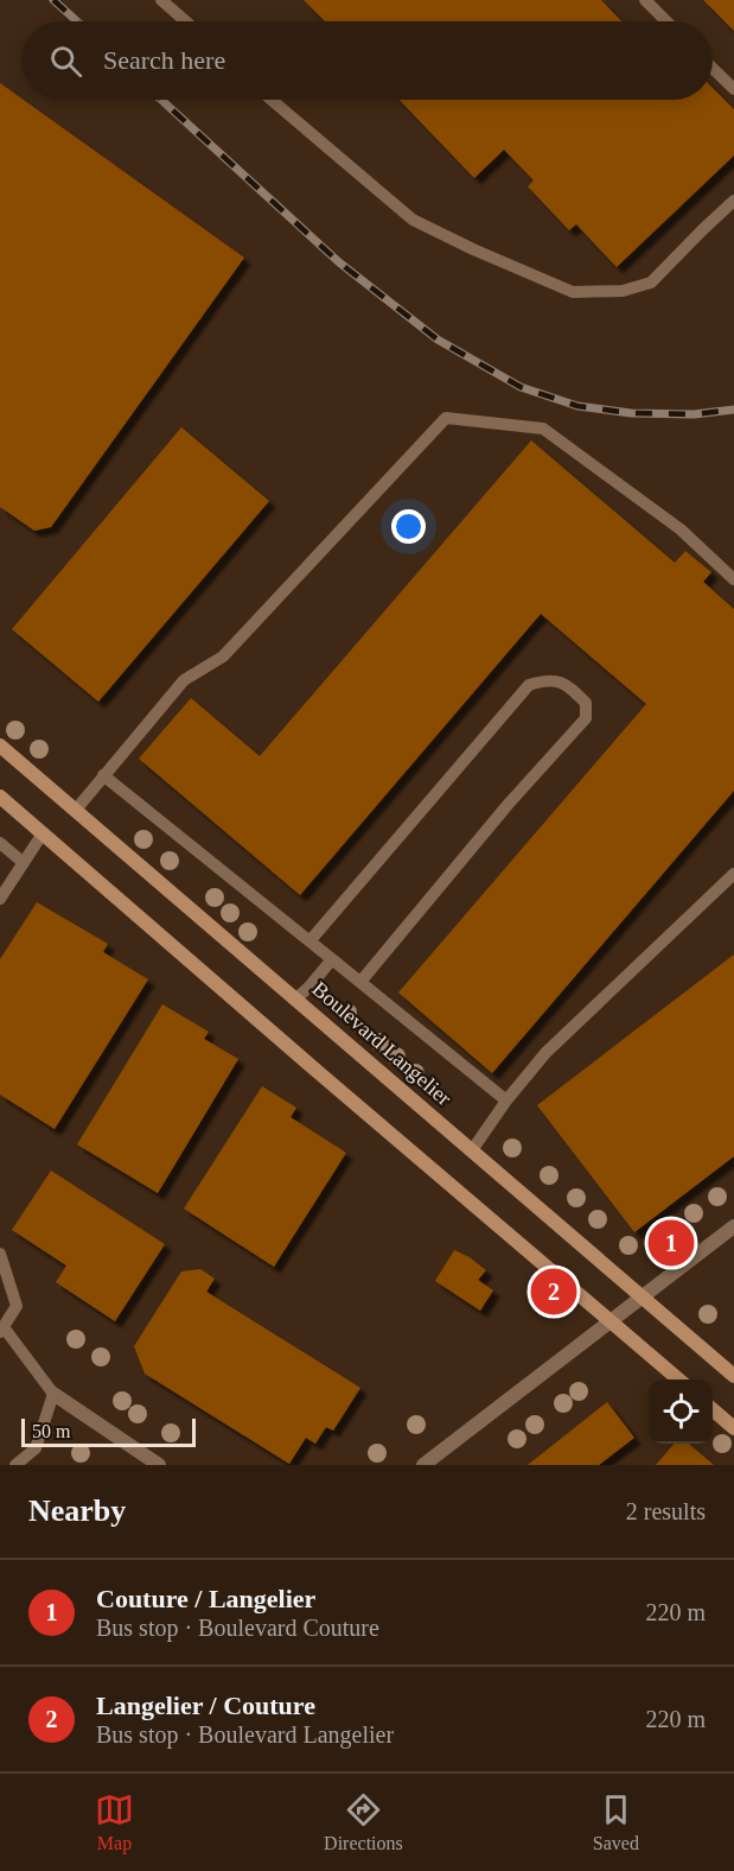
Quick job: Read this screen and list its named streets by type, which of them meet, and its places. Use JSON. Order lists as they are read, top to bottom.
{
  "streets": {
    "main road": ["Boulevard Langelier"]
  },
  "scale_bar": "50 m",
  "page": {
    "search": "Search here",
    "pins": ["1", "2"],
    "scale": "50 m",
    "heading": ["Nearby", "2 results"],
    "list": [
      {
        "mark": "1",
        "name": "Couture / Langelier",
        "note": "Bus stop · Boulevard Couture",
        "value": "220 m"
      },
      {
        "mark": "2",
        "name": "Langelier / Couture",
        "note": "Bus stop · Boulevard Langelier",
        "value": "220 m"
      }
    ],
    "nav": ["Map", "Directions", "Saved"]
  }
}
